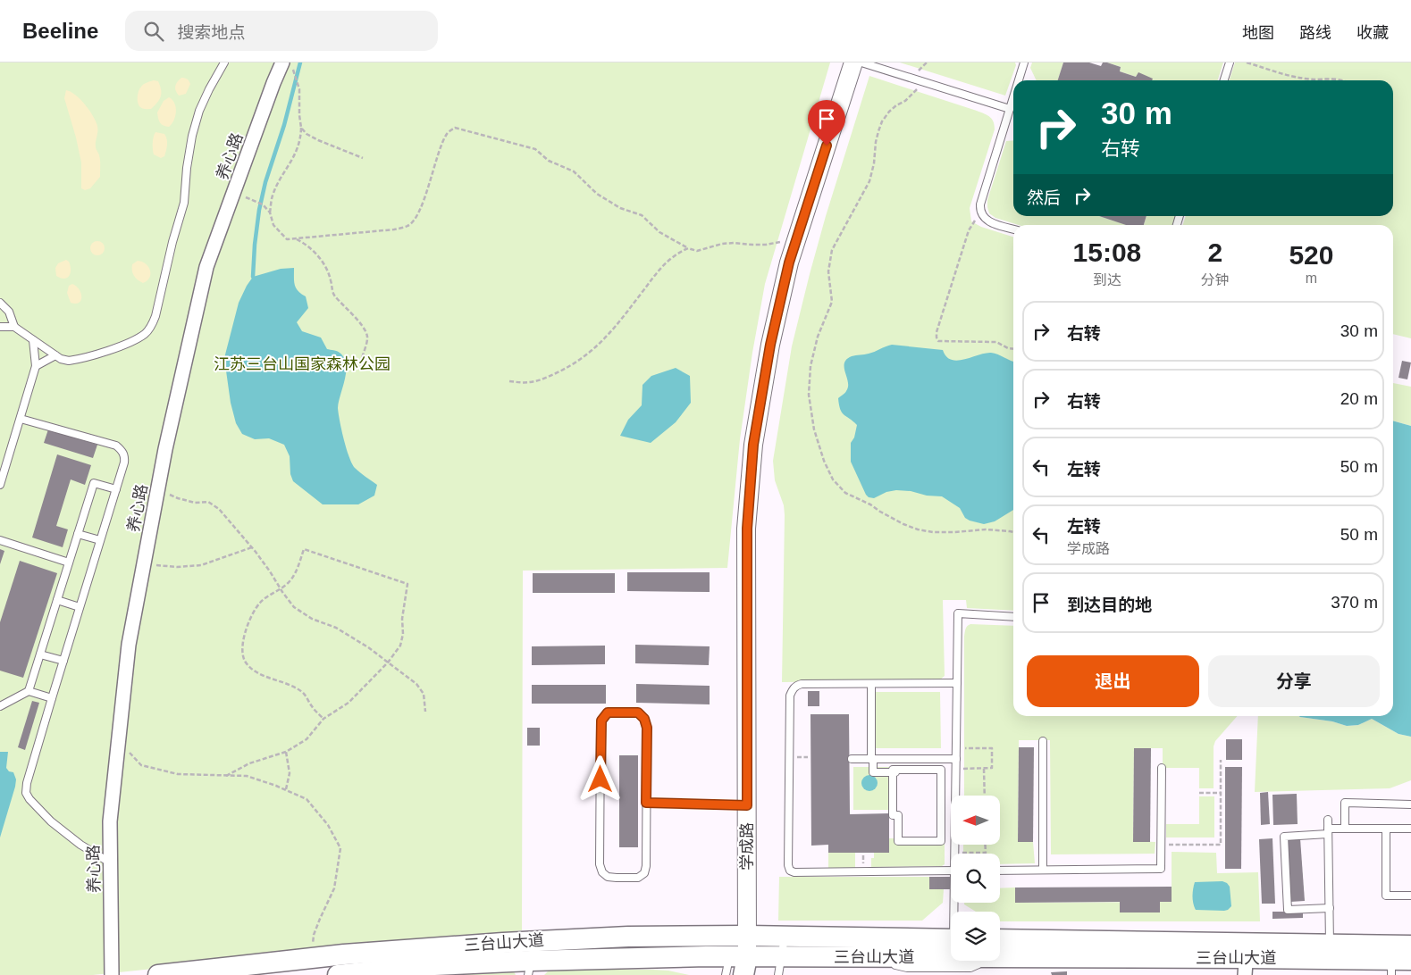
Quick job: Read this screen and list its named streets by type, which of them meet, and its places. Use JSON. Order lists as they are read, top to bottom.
{
  "streets": {
    "main road": ["三台山大道"],
    "street": ["养心路", "学成路"]
  },
  "crossings": [
    ["学成路", "三台山大道"]
  ],
  "parks": ["江苏三台山国家森林公园"],
  "north": "left",
  "page": {
    "header": "Beeline",
    "search": "搜索地点",
    "nav": ["地图", "路线", "收藏"],
    "turn": ["30 m", "右转"],
    "then": "然后",
    "eta": [
      "15:08",
      "到达",
      "2",
      "分钟",
      "520",
      "m"
    ],
    "list": [
      {
        "name": "右转",
        "value": "30 m"
      },
      {
        "name": "右转",
        "value": "20 m"
      },
      {
        "name": "左转",
        "value": "50 m"
      },
      {
        "name": "左转",
        "note": "学成路",
        "value": "50 m"
      },
      {
        "name": "到达目的地",
        "value": "370 m"
      }
    ],
    "buttons": ["退出", "分享"]
  }
}
